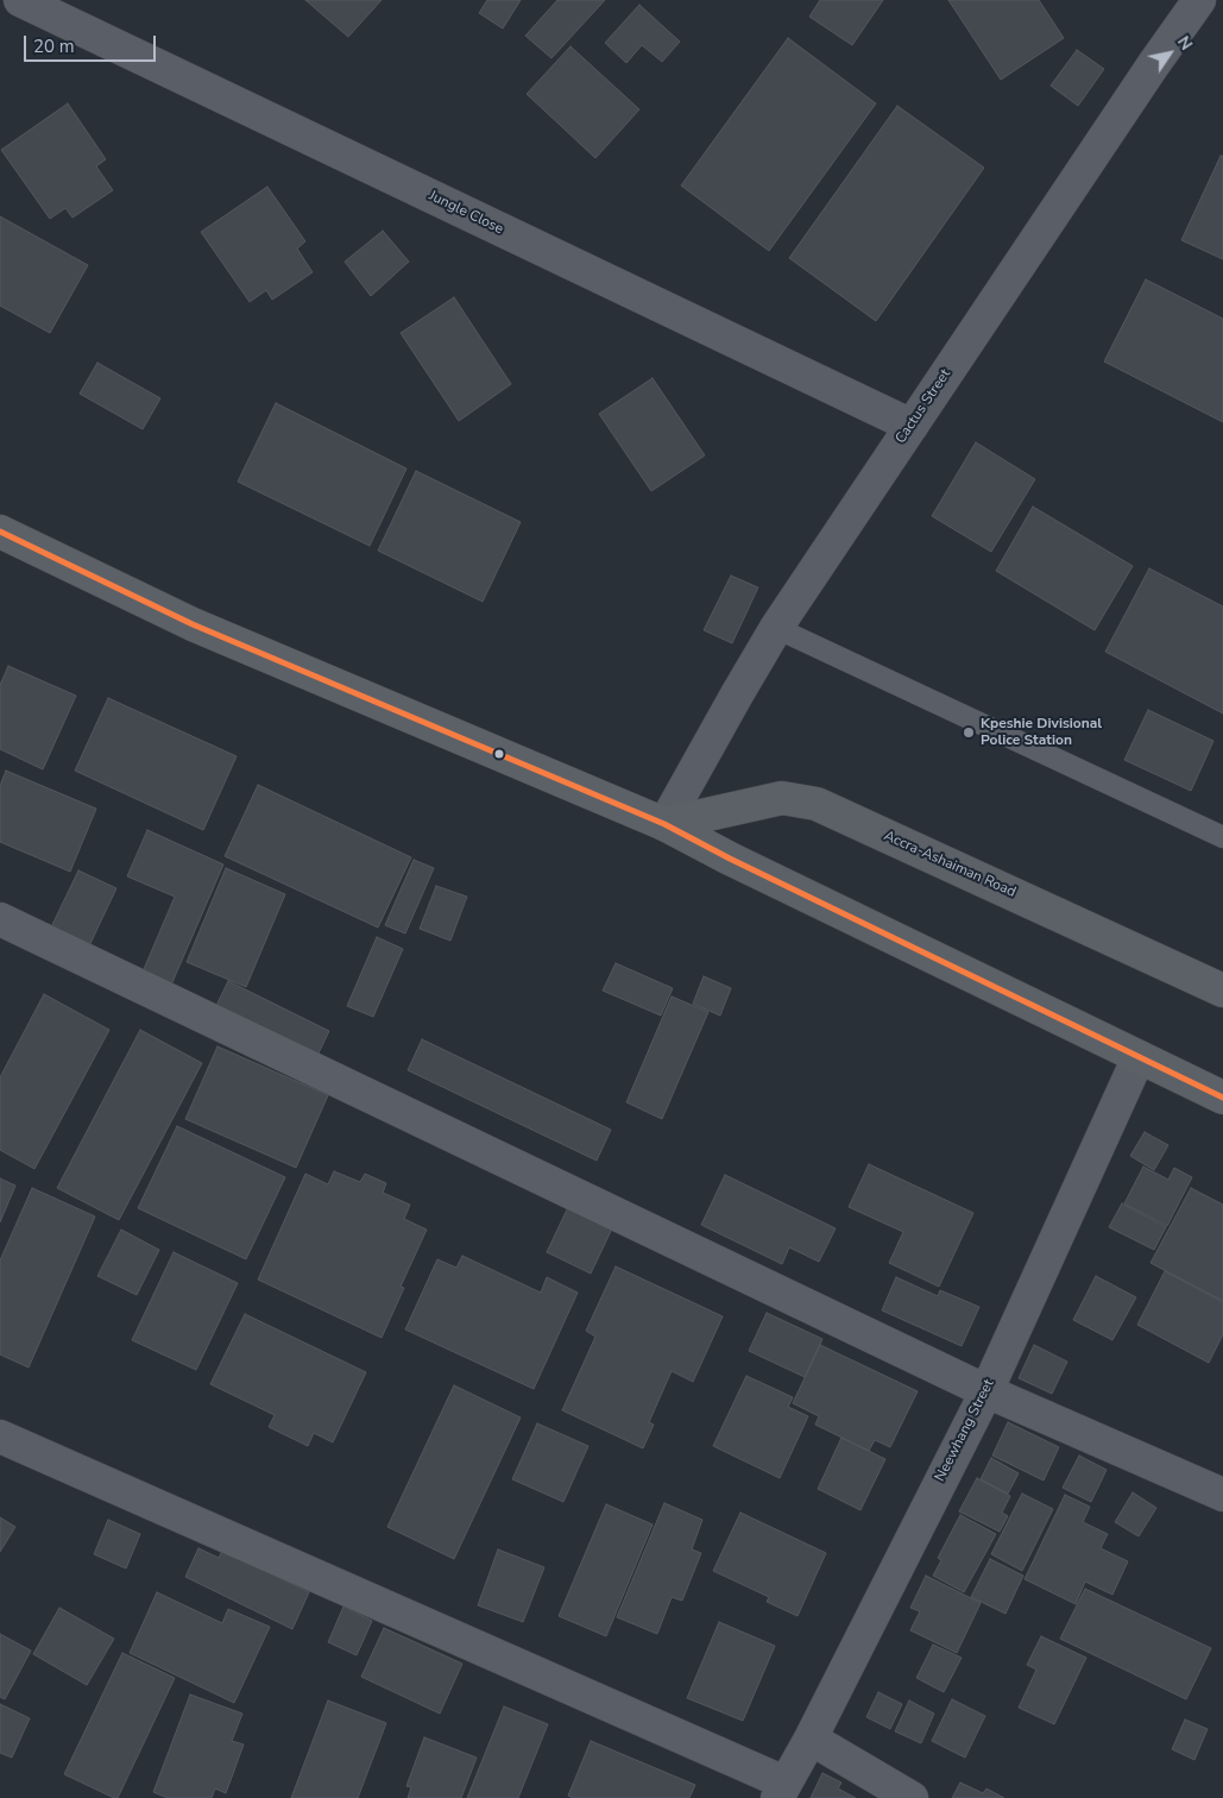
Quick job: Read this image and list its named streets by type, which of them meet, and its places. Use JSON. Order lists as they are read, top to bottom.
{
  "streets": {
    "main road": ["Accra-Ashaiman Road"],
    "street": ["Jungle Close", "Cactus Street", "Neewhang Street"]
  },
  "crossings": [
    ["Jungle Close", "Cactus Street"],
    ["Cactus Street", "Accra-Ashaiman Road"]
  ],
  "places": ["Kpeshie Divisional Police Station"],
  "scale_bar": "20 m",
  "north": "top right"
}
